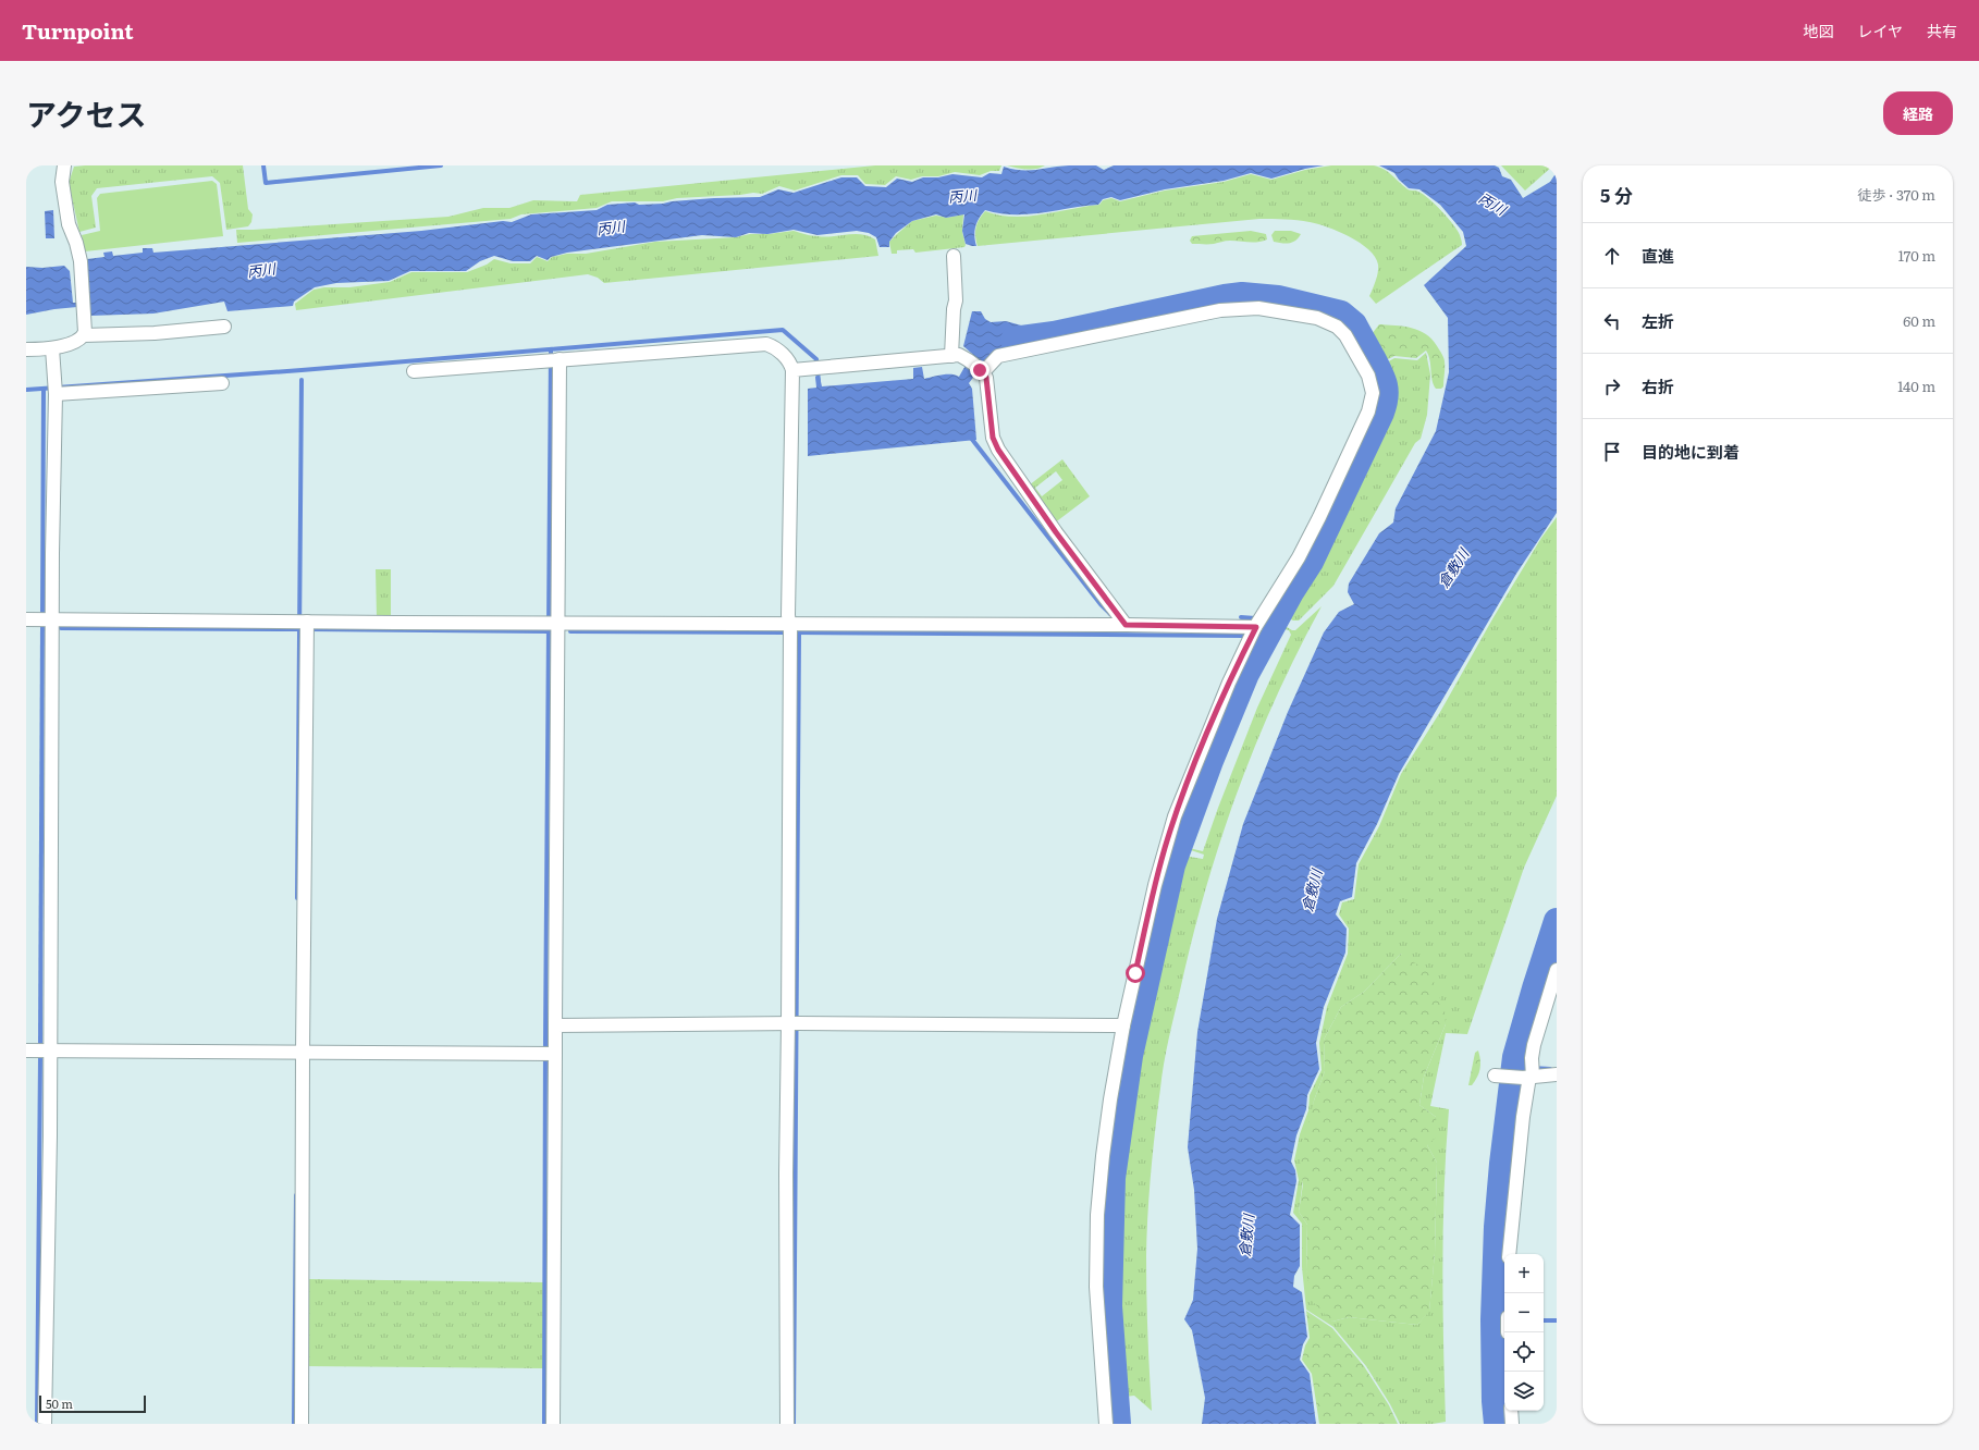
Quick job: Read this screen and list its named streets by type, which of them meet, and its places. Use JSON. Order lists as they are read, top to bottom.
{
  "water": ["丙川", "倉敷川"],
  "scale_bar": "50 m",
  "page": {
    "header": "Turnpoint",
    "nav": ["地図", "レイヤ", "共有"],
    "title": "アクセス",
    "buttons": "経路",
    "heading": ["5 分", "徒歩 · 370 m"],
    "list": [
      ["直進", "170 m"],
      ["左折", "60 m"],
      ["右折", "140 m"],
      "目的地に到着"
    ],
    "map_buttons": ["+", "−"],
    "scale": "50 m"
  }
}
